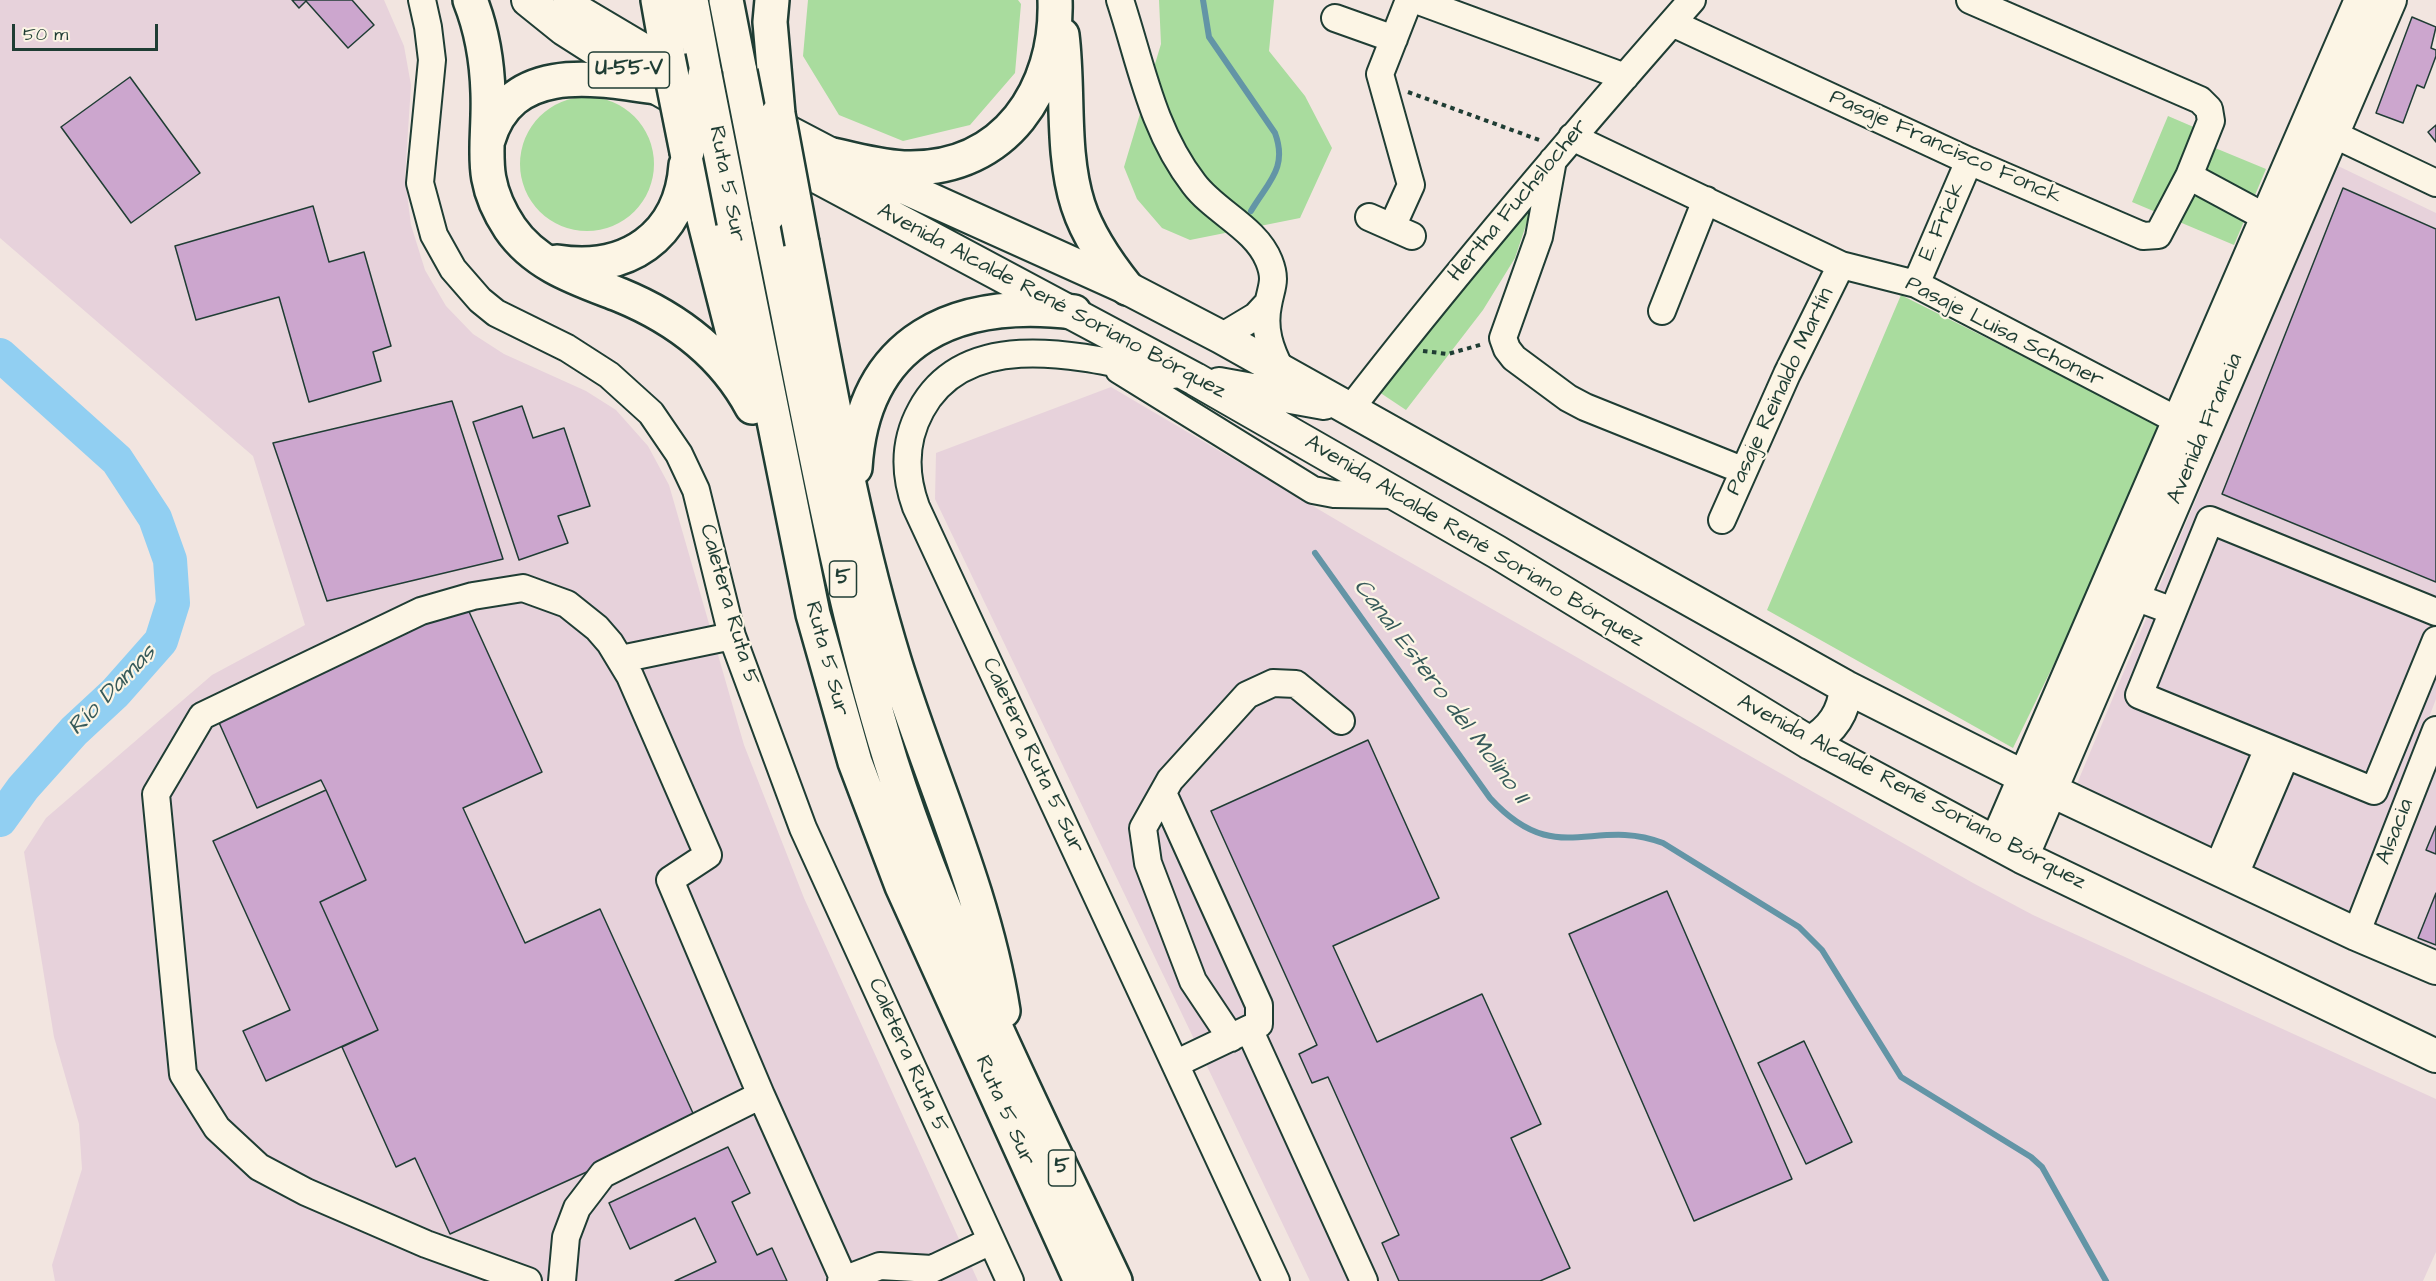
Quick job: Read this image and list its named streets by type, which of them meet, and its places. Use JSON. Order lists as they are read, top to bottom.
{
  "streets": {
    "highway": ["Ruta 5 Sur", "5"],
    "main road": ["U-55-V", "Avenida Alcalde René Soriano Bórquez", "Avenida Francia"],
    "street": [
      "Pasaje Francisco Fonck",
      "Hertha Fuchslocher",
      "E. Frick",
      "Pasaje Luisa Schoner",
      "Pasaje Reinaldo Martín",
      "Caletera Ruta 5",
      "Caletera Ruta 5 Sur",
      "Alsacia"
    ]
  },
  "crossings": [
    ["Pasaje Francisco Fonck", "Hertha Fuchslocher"],
    ["Pasaje Francisco Fonck", "E. Frick"],
    ["Ruta 5 Sur", "Avenida Alcalde René Soriano Bórquez"],
    ["Hertha Fuchslocher", "Avenida Alcalde René Soriano Bórquez"],
    ["Hertha Fuchslocher", "Pasaje Luisa Schoner"],
    ["E. Frick", "Pasaje Luisa Schoner"],
    ["Avenida Alcalde René Soriano Bórquez", "Avenida Francia"],
    ["Avenida Alcalde René Soriano Bórquez", "Caletera Ruta 5 Sur"],
    ["Avenida Alcalde René Soriano Bórquez", "Alsacia"],
    ["Pasaje Luisa Schoner", "Pasaje Reinaldo Martín"],
    ["Pasaje Luisa Schoner", "Avenida Francia"]
  ],
  "water": ["Río Damas", "Canal Estero del Molino II"],
  "scale_bar": "50 m"
}
